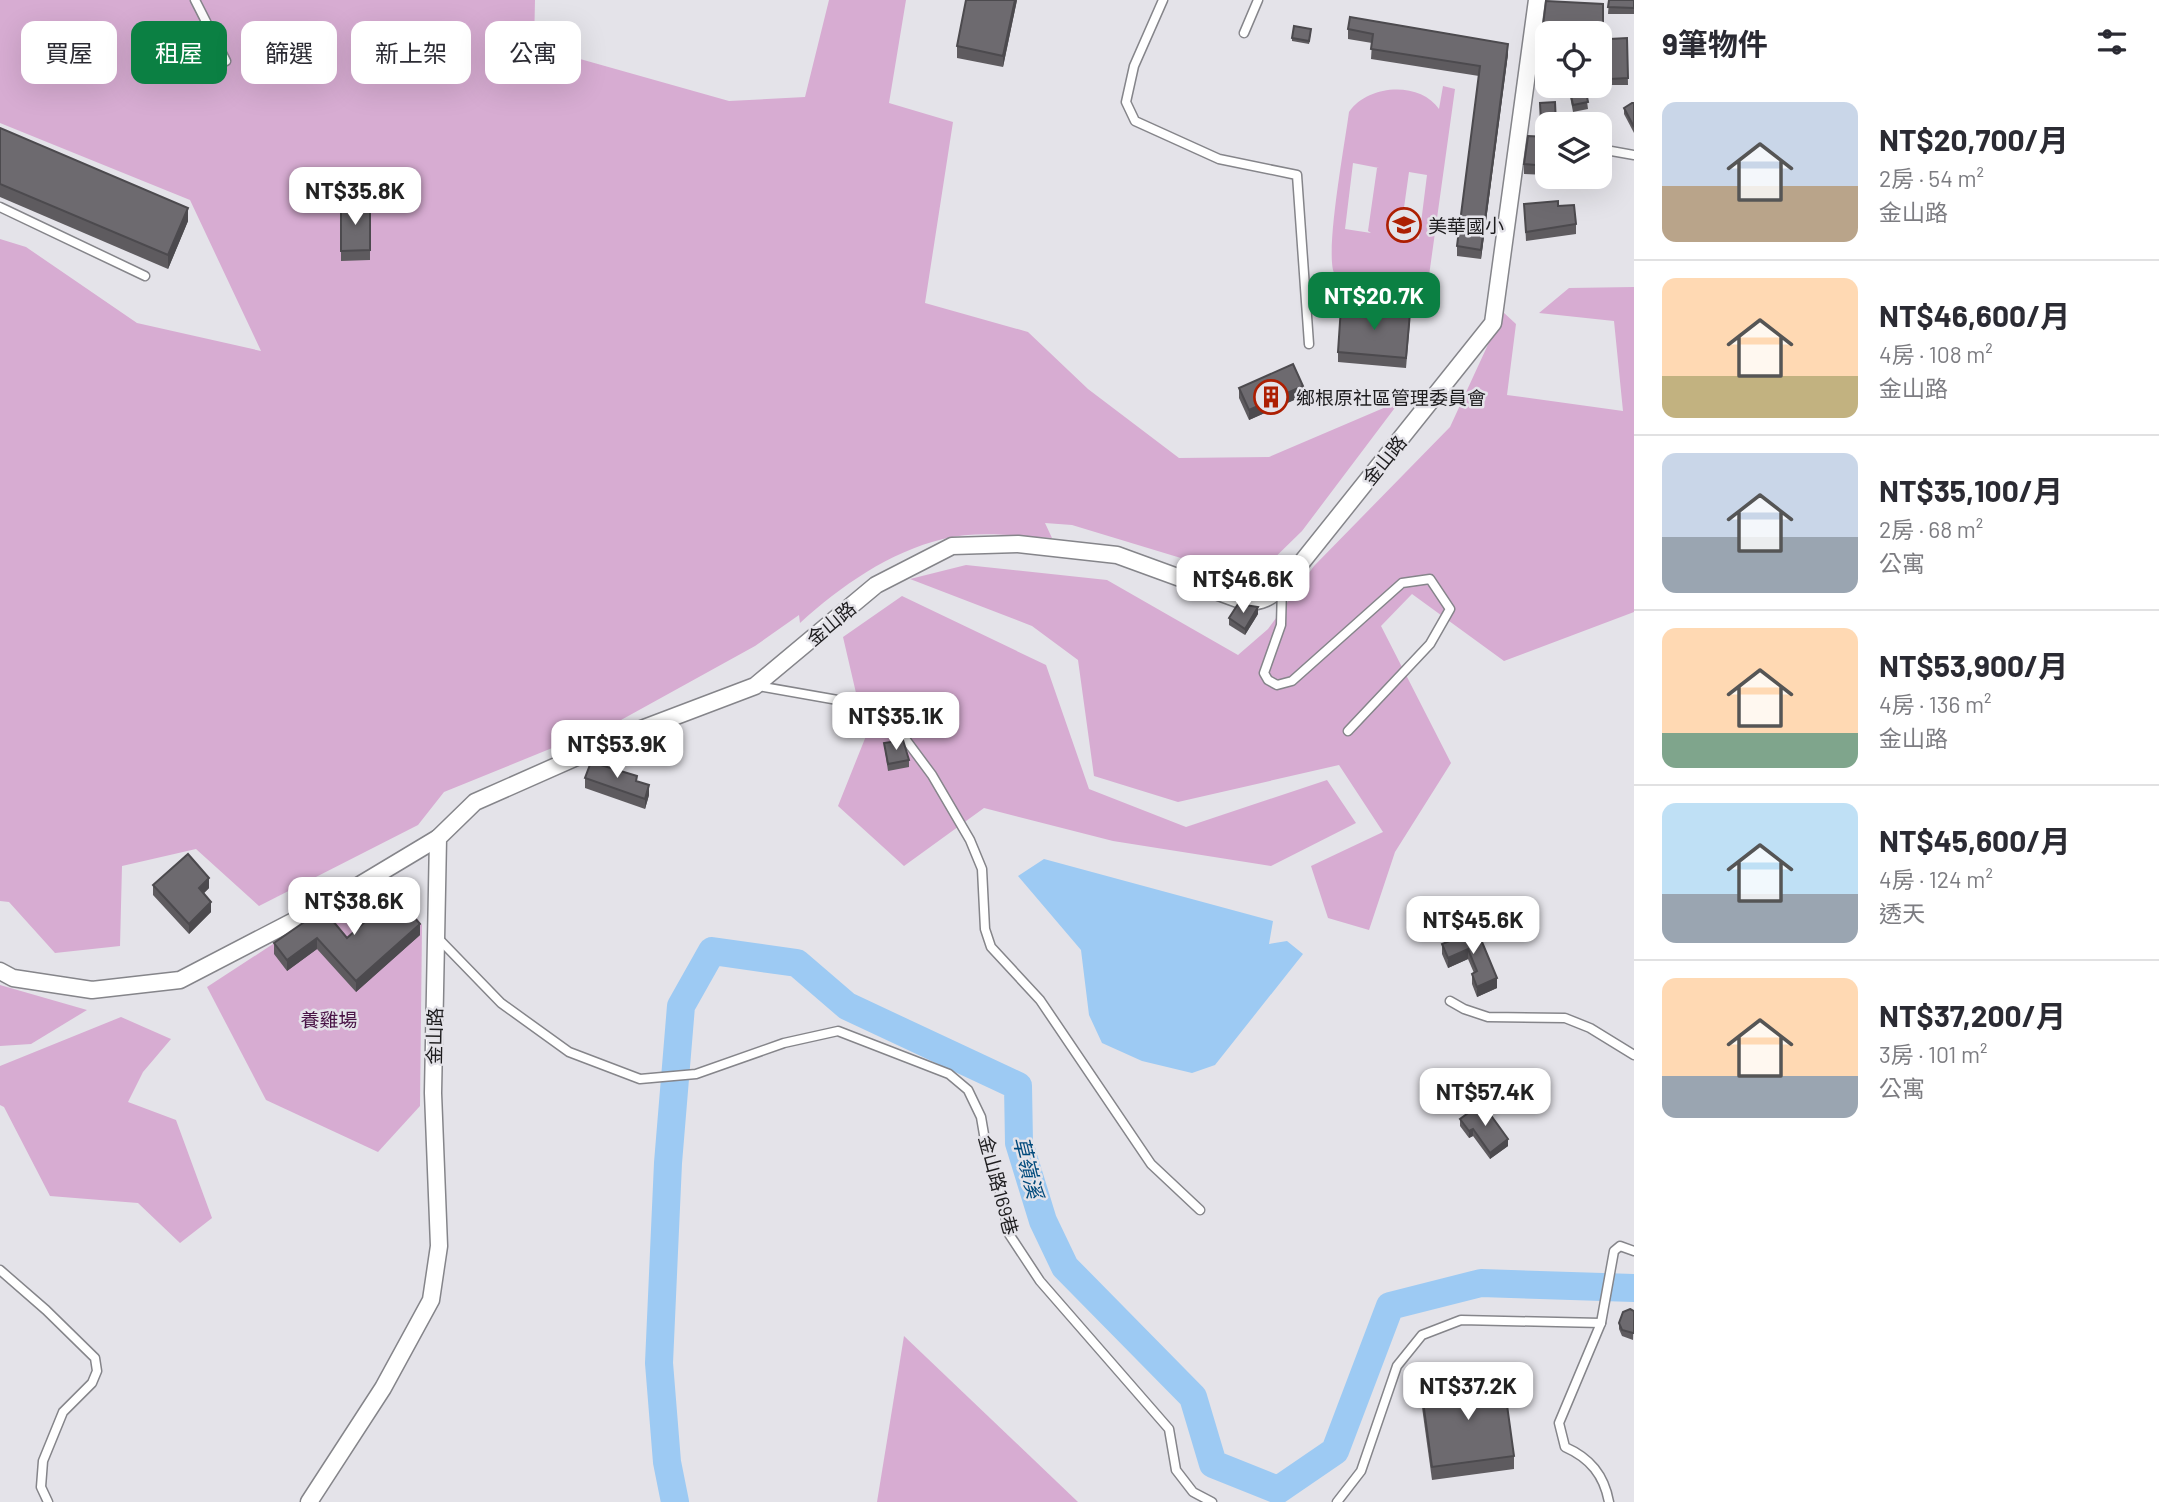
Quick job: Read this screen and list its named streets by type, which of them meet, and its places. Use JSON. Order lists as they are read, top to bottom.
{
  "streets": {
    "street": ["金山路"],
    "lane": ["金山路169巷"]
  },
  "crossings": [
    ["金山路", "金山路169巷"]
  ],
  "water": ["草嶺溪"],
  "parks": ["養雞場"],
  "places": {
    "school or university": ["美華國小"],
    "building": ["鄉根原社區管理委員會"]
  },
  "page": {
    "heading": "9筆物件",
    "chip": [
      "買屋",
      "租屋",
      "篩選",
      "新上架",
      "公寓"
    ],
    "list": [
      {
        "name": "NT$20,700/月",
        "note": "2房 · 54 m² · 金山路"
      },
      {
        "name": "NT$46,600/月",
        "note": "4房 · 108 m² · 金山路"
      },
      {
        "name": "NT$35,100/月",
        "note": "2房 · 68 m² · 公寓"
      },
      {
        "name": "NT$53,900/月",
        "note": "4房 · 136 m² · 金山路"
      },
      {
        "name": "NT$45,600/月",
        "note": "4房 · 124 m² · 透天"
      },
      {
        "name": "NT$37,200/月",
        "note": "3房 · 101 m² · 公寓"
      }
    ],
    "price": [
      "NT$35.8K",
      "NT$20.7K",
      "NT$46.6K",
      "NT$35.1K",
      "NT$53.9K",
      "NT$38.6K",
      "NT$45.6K",
      "NT$57.4K",
      "NT$37.2K"
    ]
  }
}
